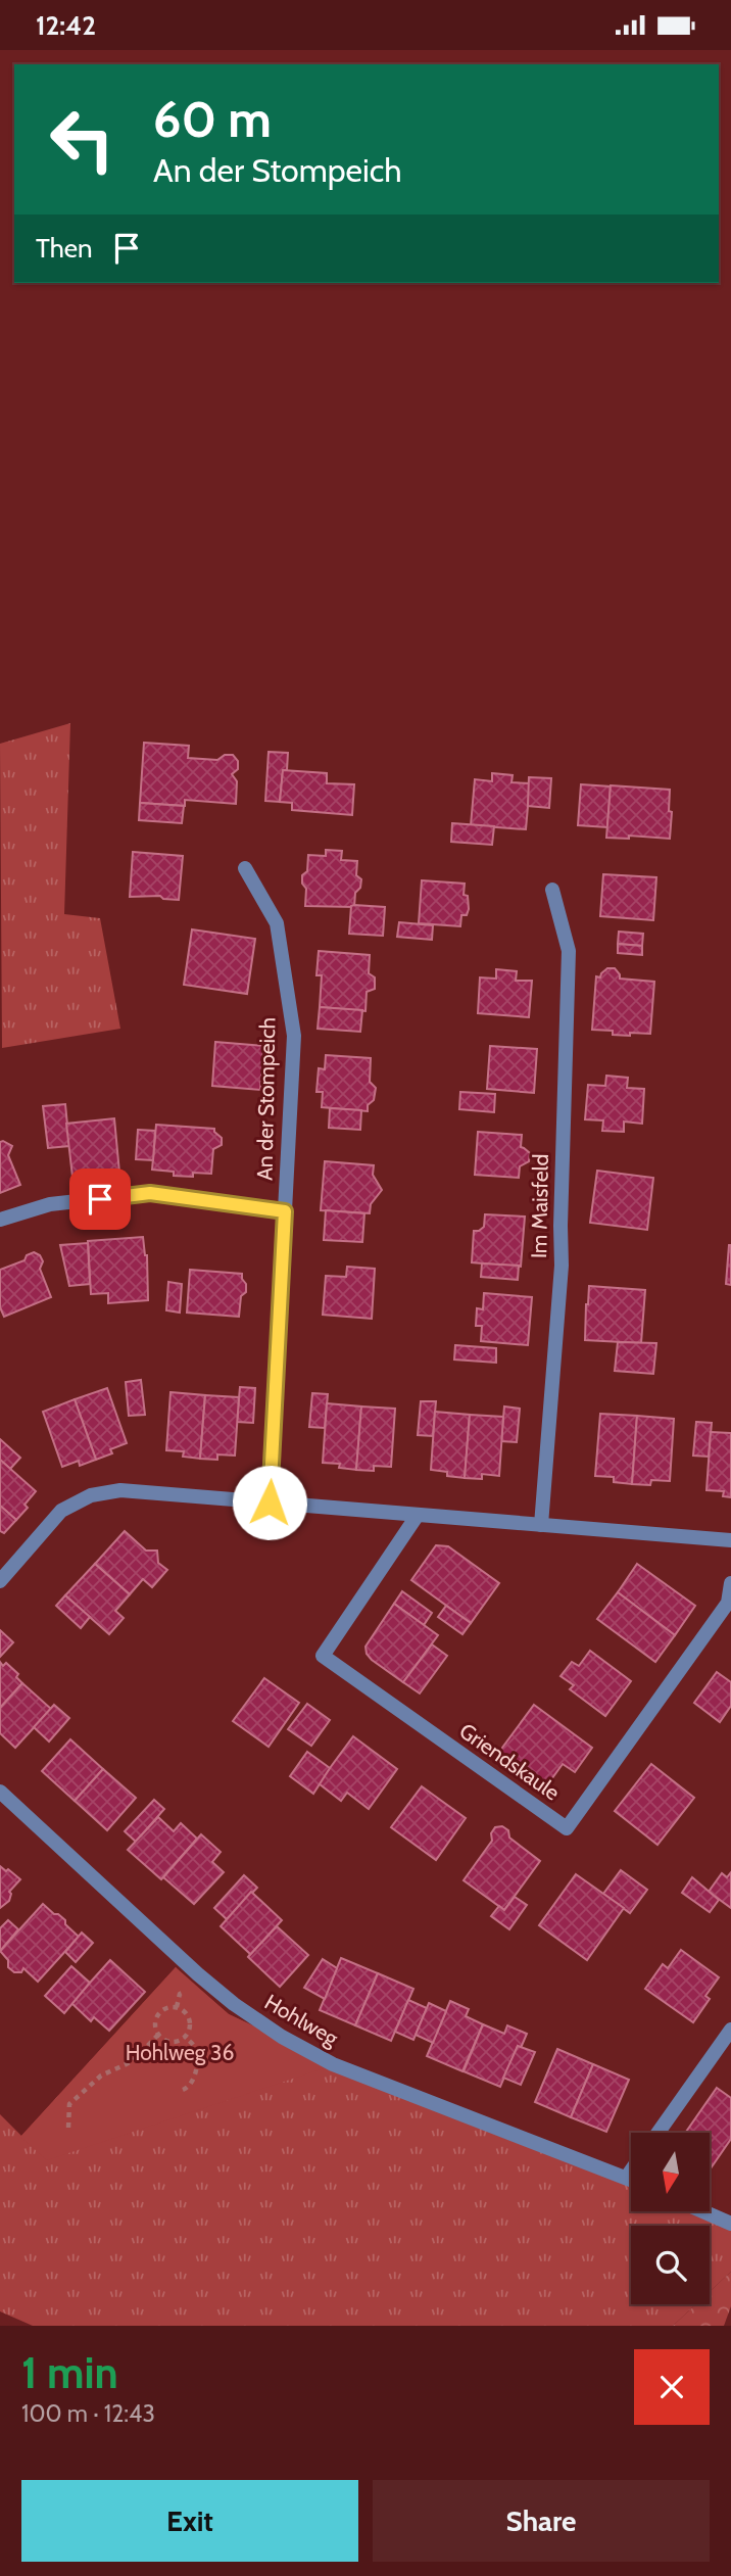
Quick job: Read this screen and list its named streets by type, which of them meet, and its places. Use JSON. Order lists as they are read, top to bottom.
{
  "streets": {
    "street": [
      "An der Stompeich",
      "Im Maisfeld",
      "Griendskaule",
      "Hohlweg"
    ]
  },
  "parks": ["Hohlweg 36"],
  "north": "bottom",
  "page": {
    "status": "12:42",
    "turn": ["60 m", "An der Stompeich"],
    "then": "Then",
    "heading": ["1 min", "100 m · 12:43"],
    "buttons": ["Exit", "Share"]
  }
}
